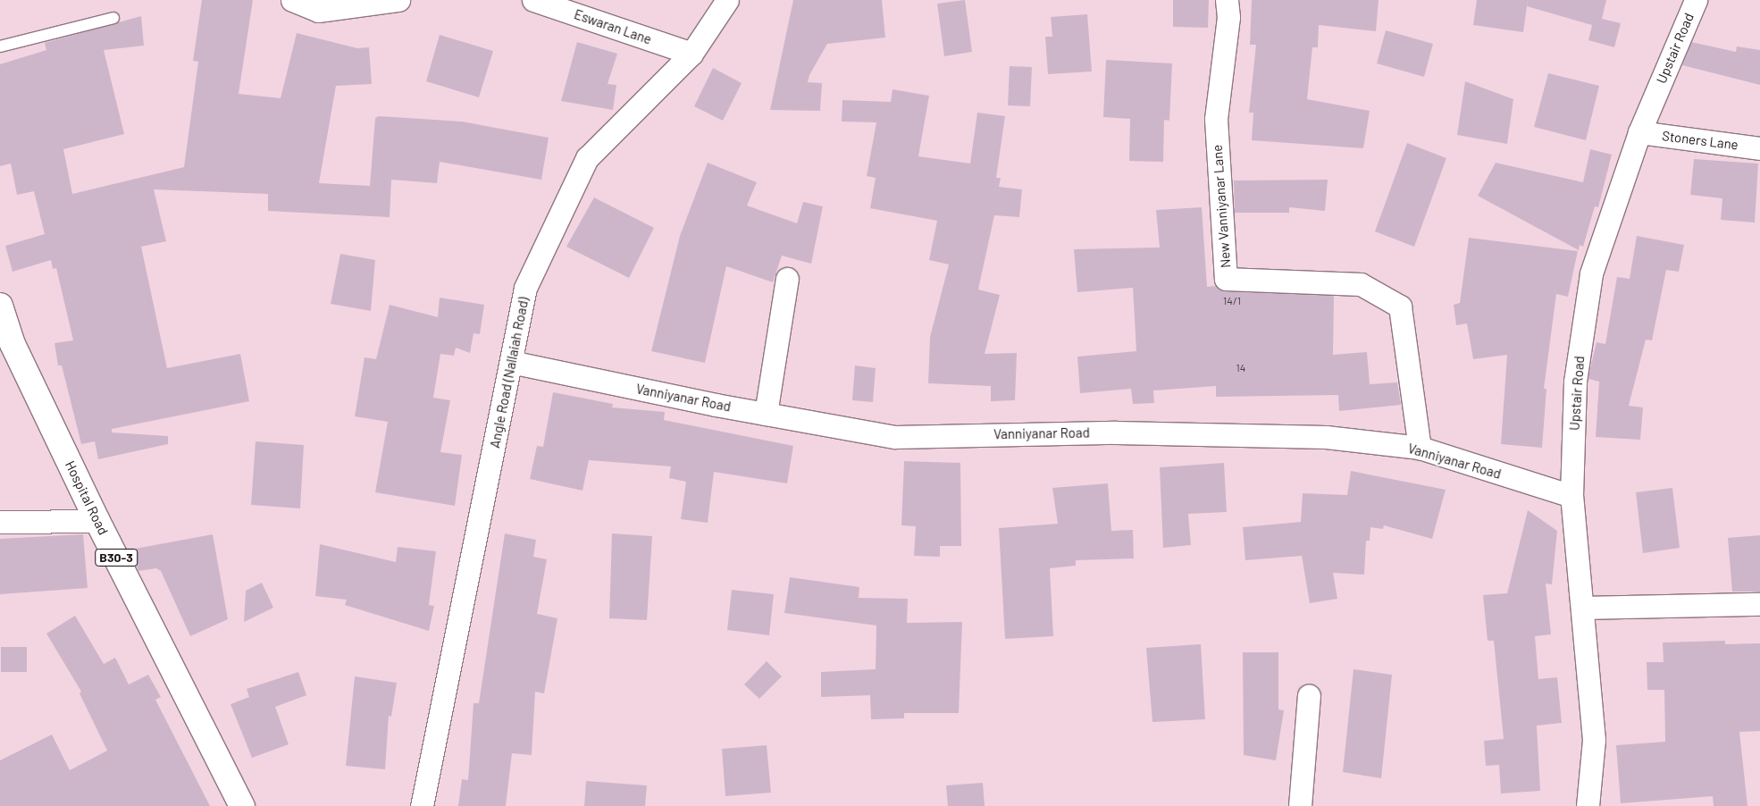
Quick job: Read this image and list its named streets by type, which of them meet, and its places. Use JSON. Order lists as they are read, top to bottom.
{
  "streets": {
    "main road": ["Hospital Road", "B30-3"],
    "street": [
      "Eswaran Lane",
      "Upstair Road",
      "Stoners Lane",
      "New Vanniyanar Lane",
      "Angle Road (Nallaiah Road)",
      "Vanniyanar Road"
    ]
  },
  "crossings": [
    ["Eswaran Lane", "Angle Road (Nallaiah Road)"],
    ["Upstair Road", "Stoners Lane"],
    ["Upstair Road", "Vanniyanar Road"],
    ["New Vanniyanar Lane", "Vanniyanar Road"],
    ["Angle Road (Nallaiah Road)", "Vanniyanar Road"]
  ],
  "house_numbers": ["14/1", "14"]
}
